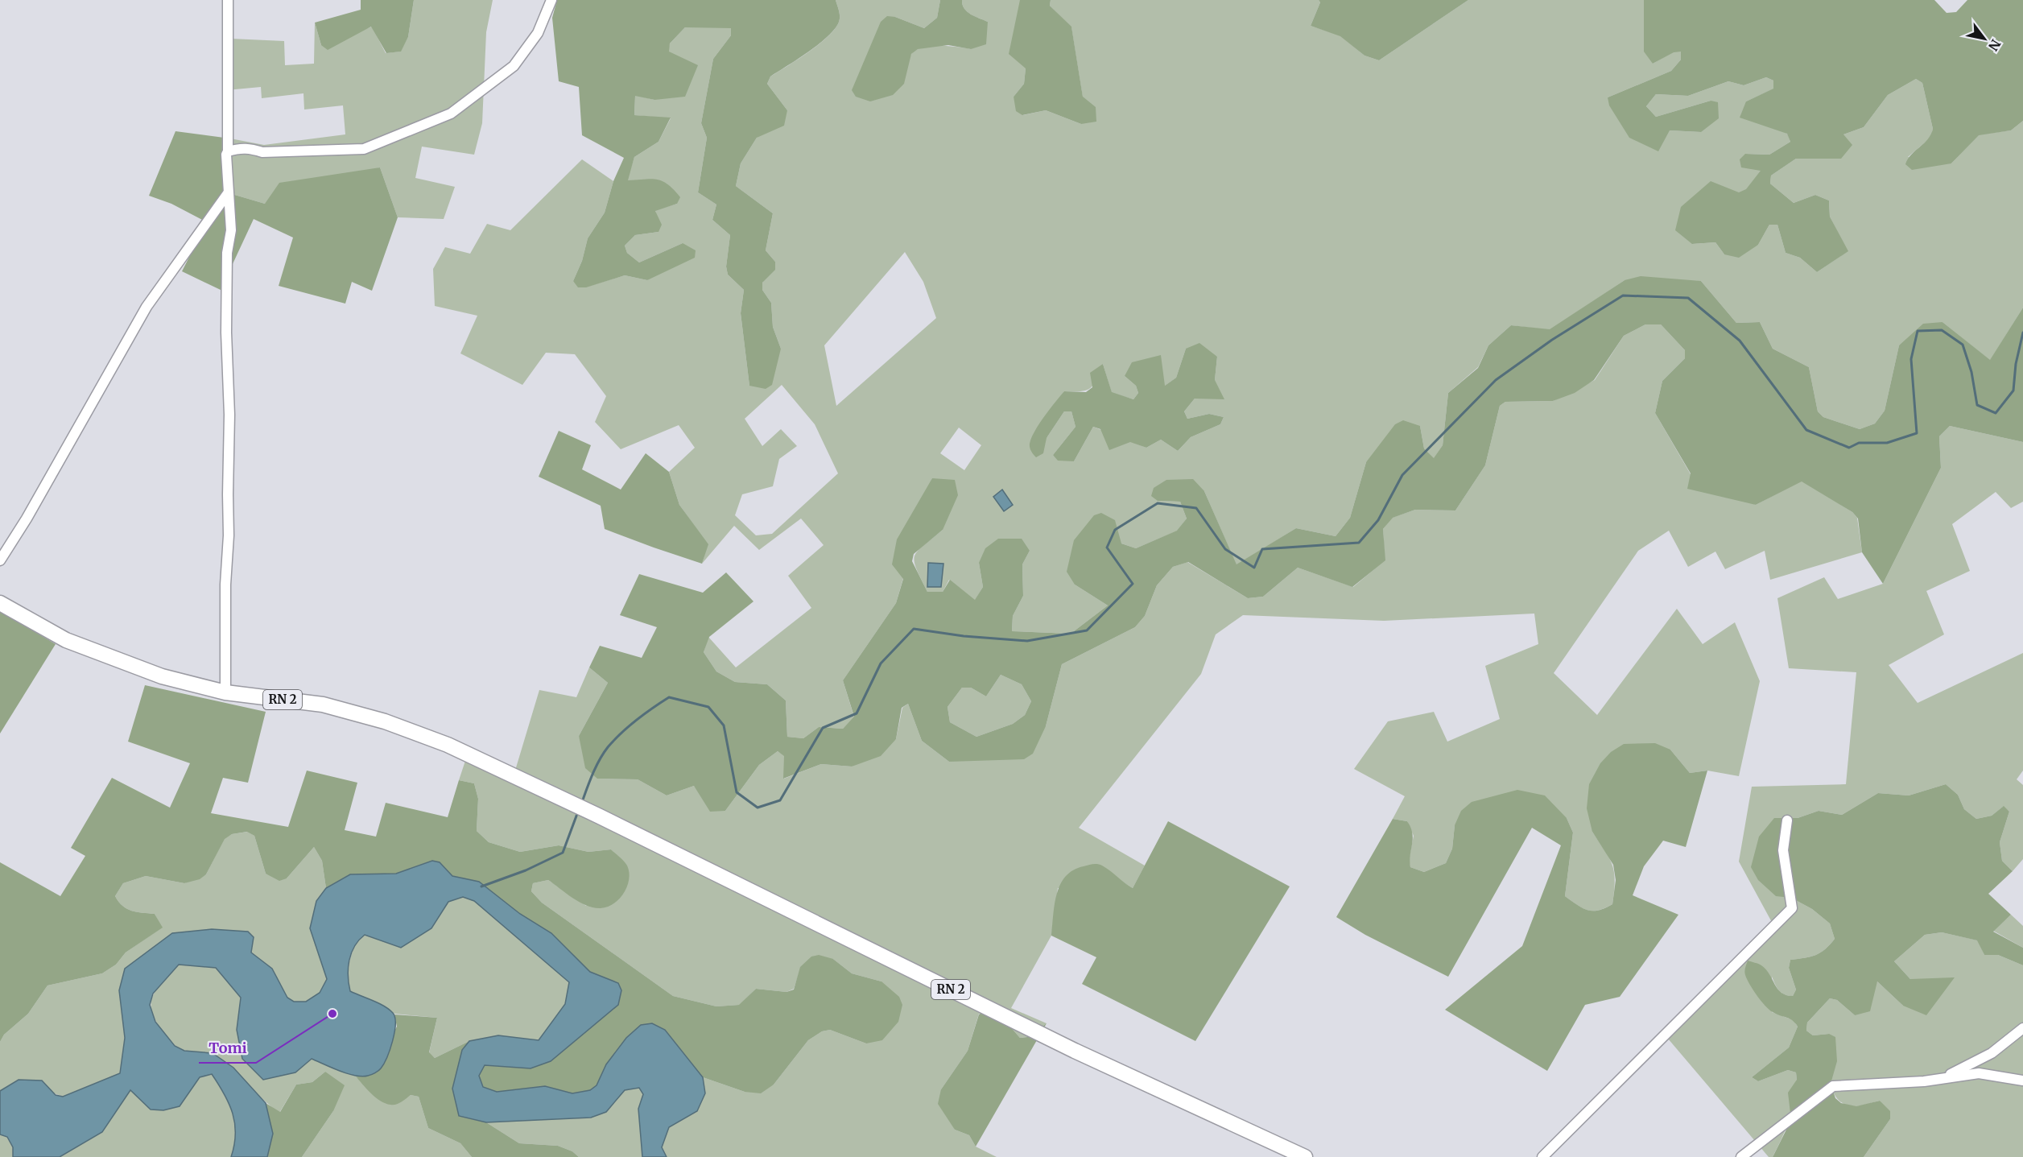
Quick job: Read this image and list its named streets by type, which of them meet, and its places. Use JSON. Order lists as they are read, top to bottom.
{
  "streets": {
    "main road": ["RN 2"]
  },
  "places": ["Tomi"],
  "north": "bottom right"
}
